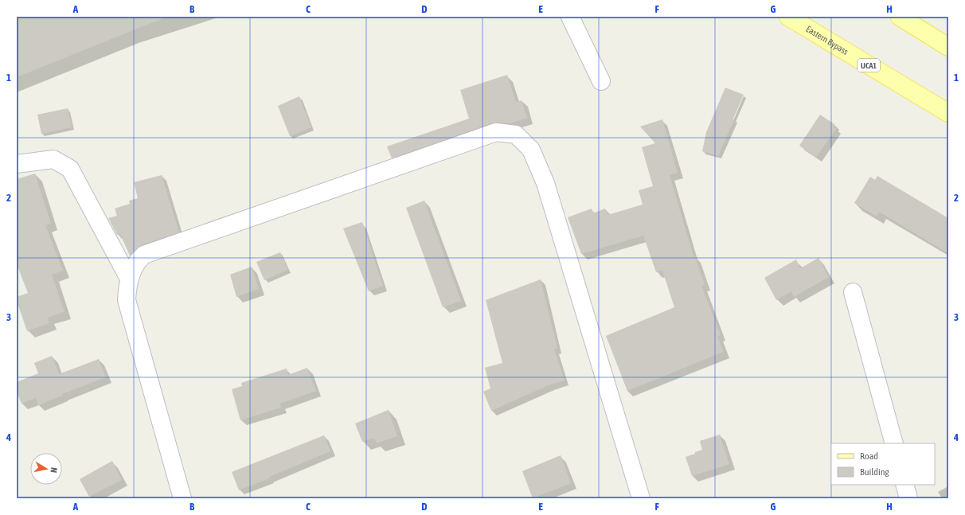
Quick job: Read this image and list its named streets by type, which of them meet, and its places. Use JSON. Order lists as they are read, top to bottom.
{
  "streets": {
    "main road": ["Eastern Bypass", "UCA1"]
  },
  "legend": ["Road", "Building"],
  "north": "right",
  "grid": {
    "columns": [
      "A",
      "B",
      "C",
      "D",
      "E",
      "F",
      "G",
      "H"
    ],
    "rows": [
      "1",
      "2",
      "3",
      "4"
    ]
  }
}
